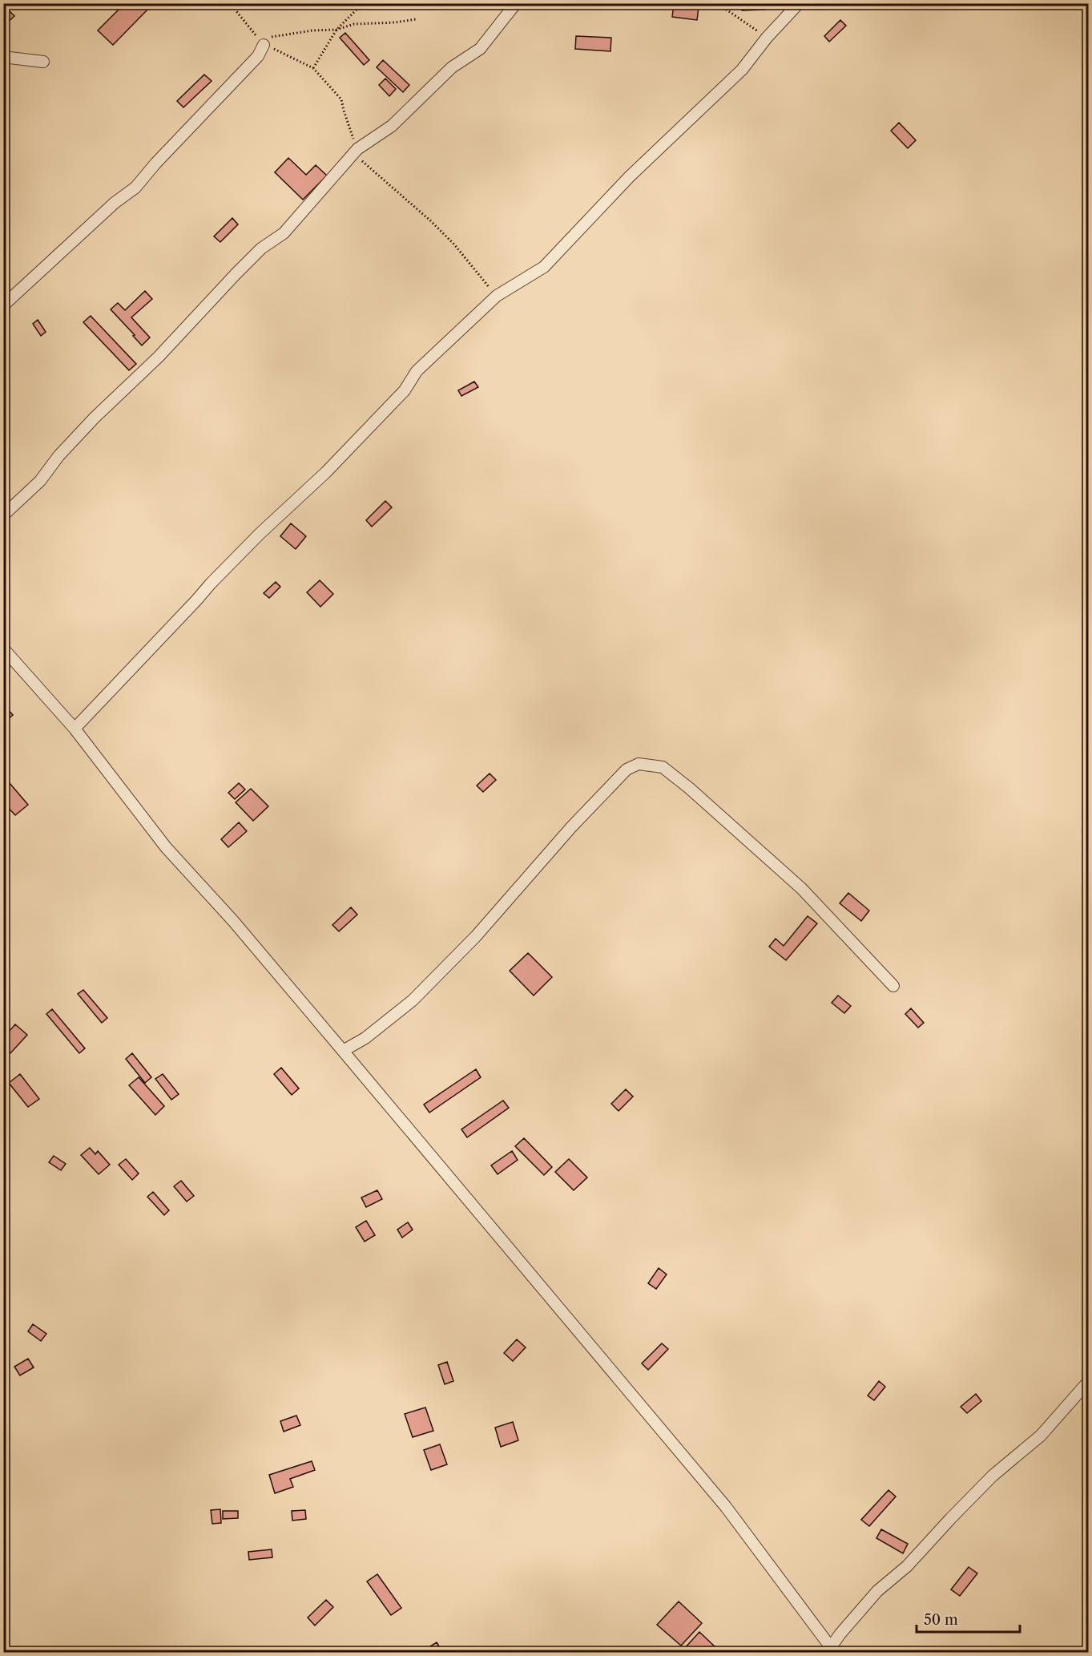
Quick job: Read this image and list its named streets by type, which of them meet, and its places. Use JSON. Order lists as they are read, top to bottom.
{
  "scale_bar": "50 m"
}
